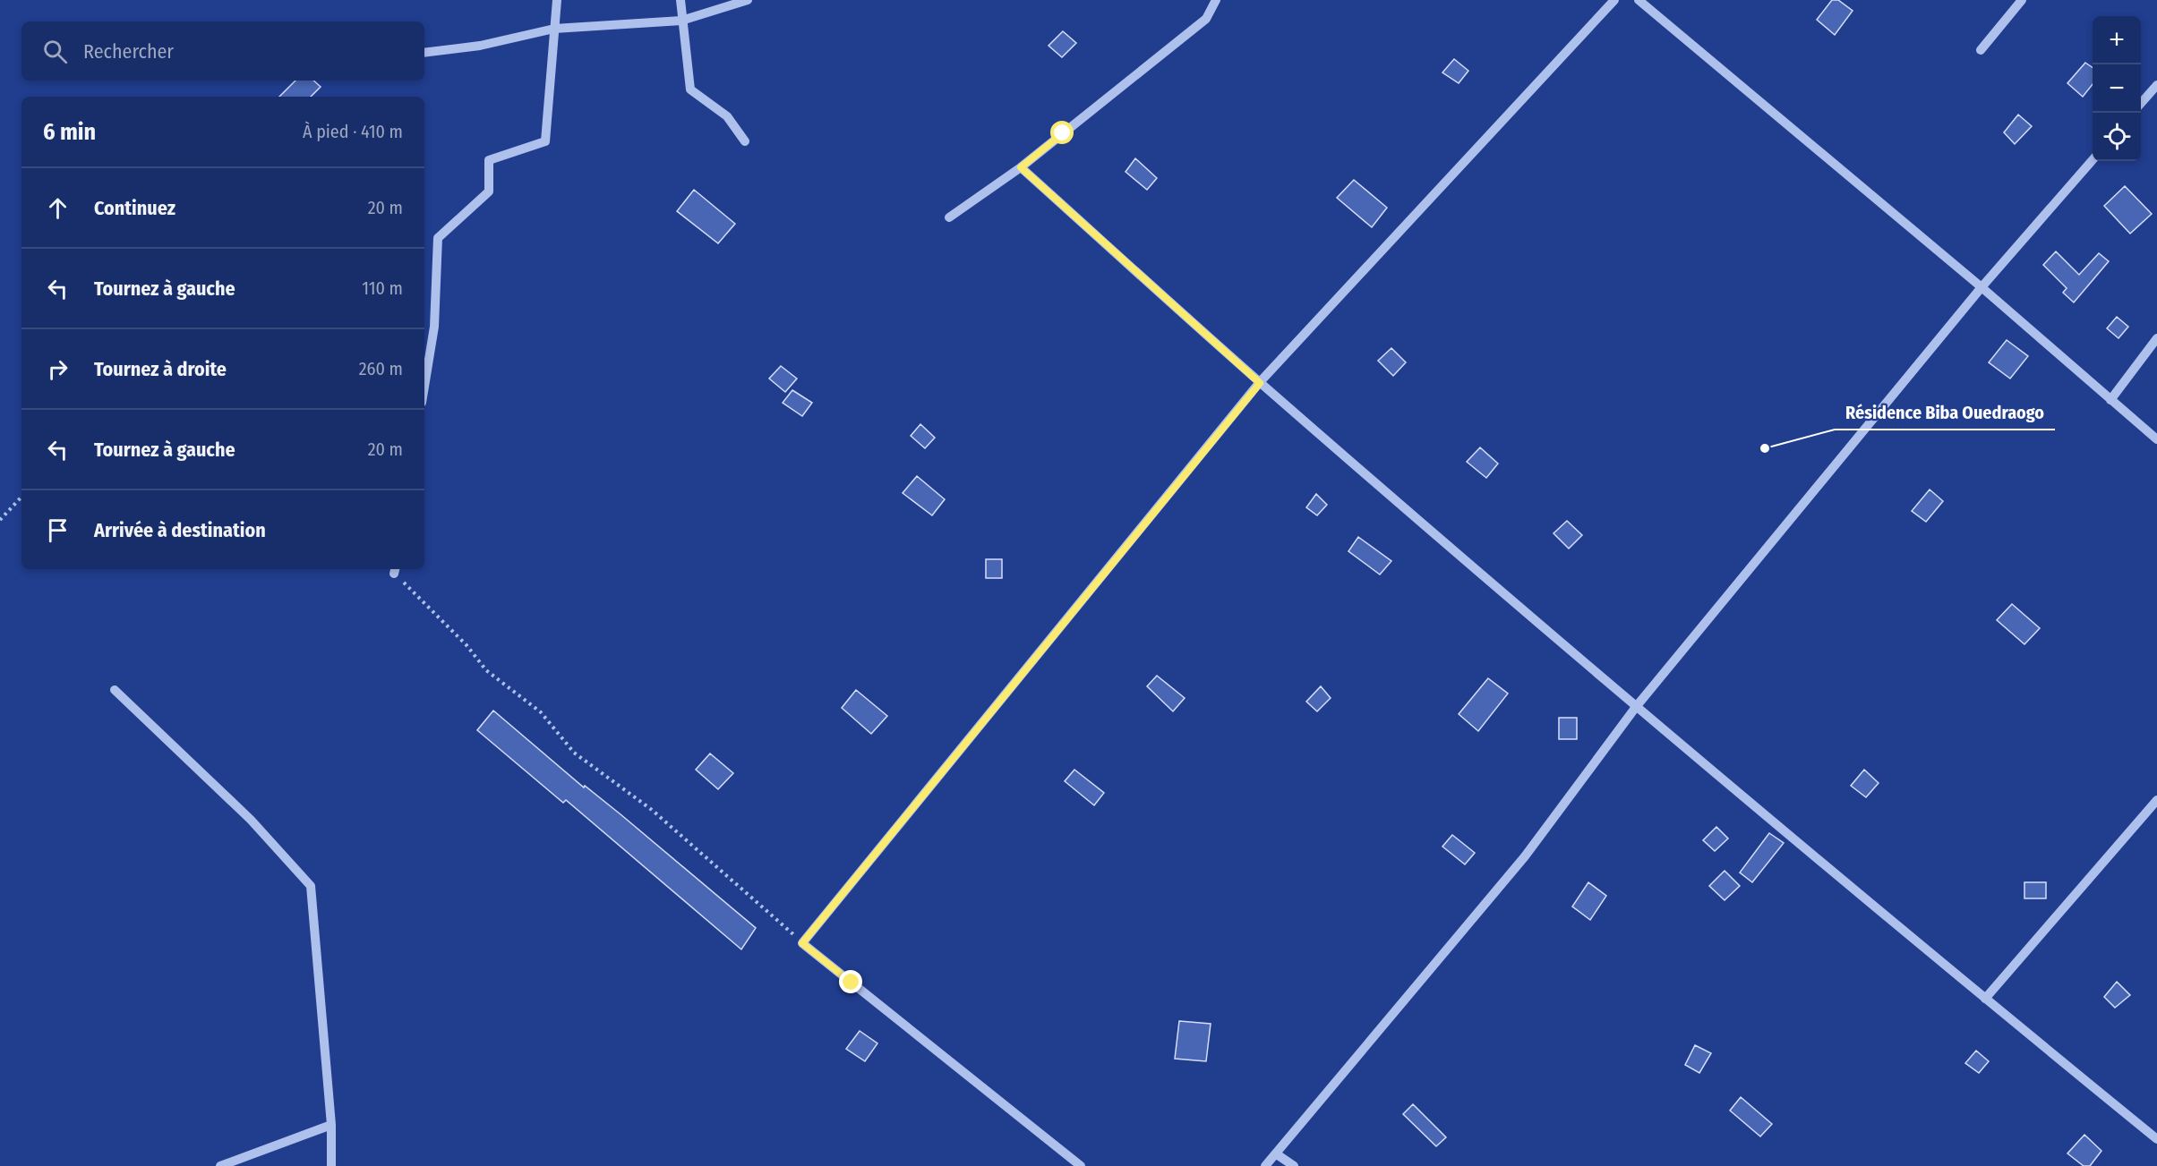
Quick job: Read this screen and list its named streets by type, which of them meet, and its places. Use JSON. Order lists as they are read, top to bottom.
{
  "places": ["Résidence Biba Ouedraogo"],
  "page": {
    "map_buttons": ["+", "−"],
    "search": "Rechercher",
    "heading": ["6 min", "À pied · 410 m"],
    "list": [
      ["Continuez", "20 m"],
      ["Tournez à gauche", "110 m"],
      ["Tournez à droite", "260 m"],
      ["Tournez à gauche", "20 m"],
      "Arrivée à destination"
    ]
  }
}
